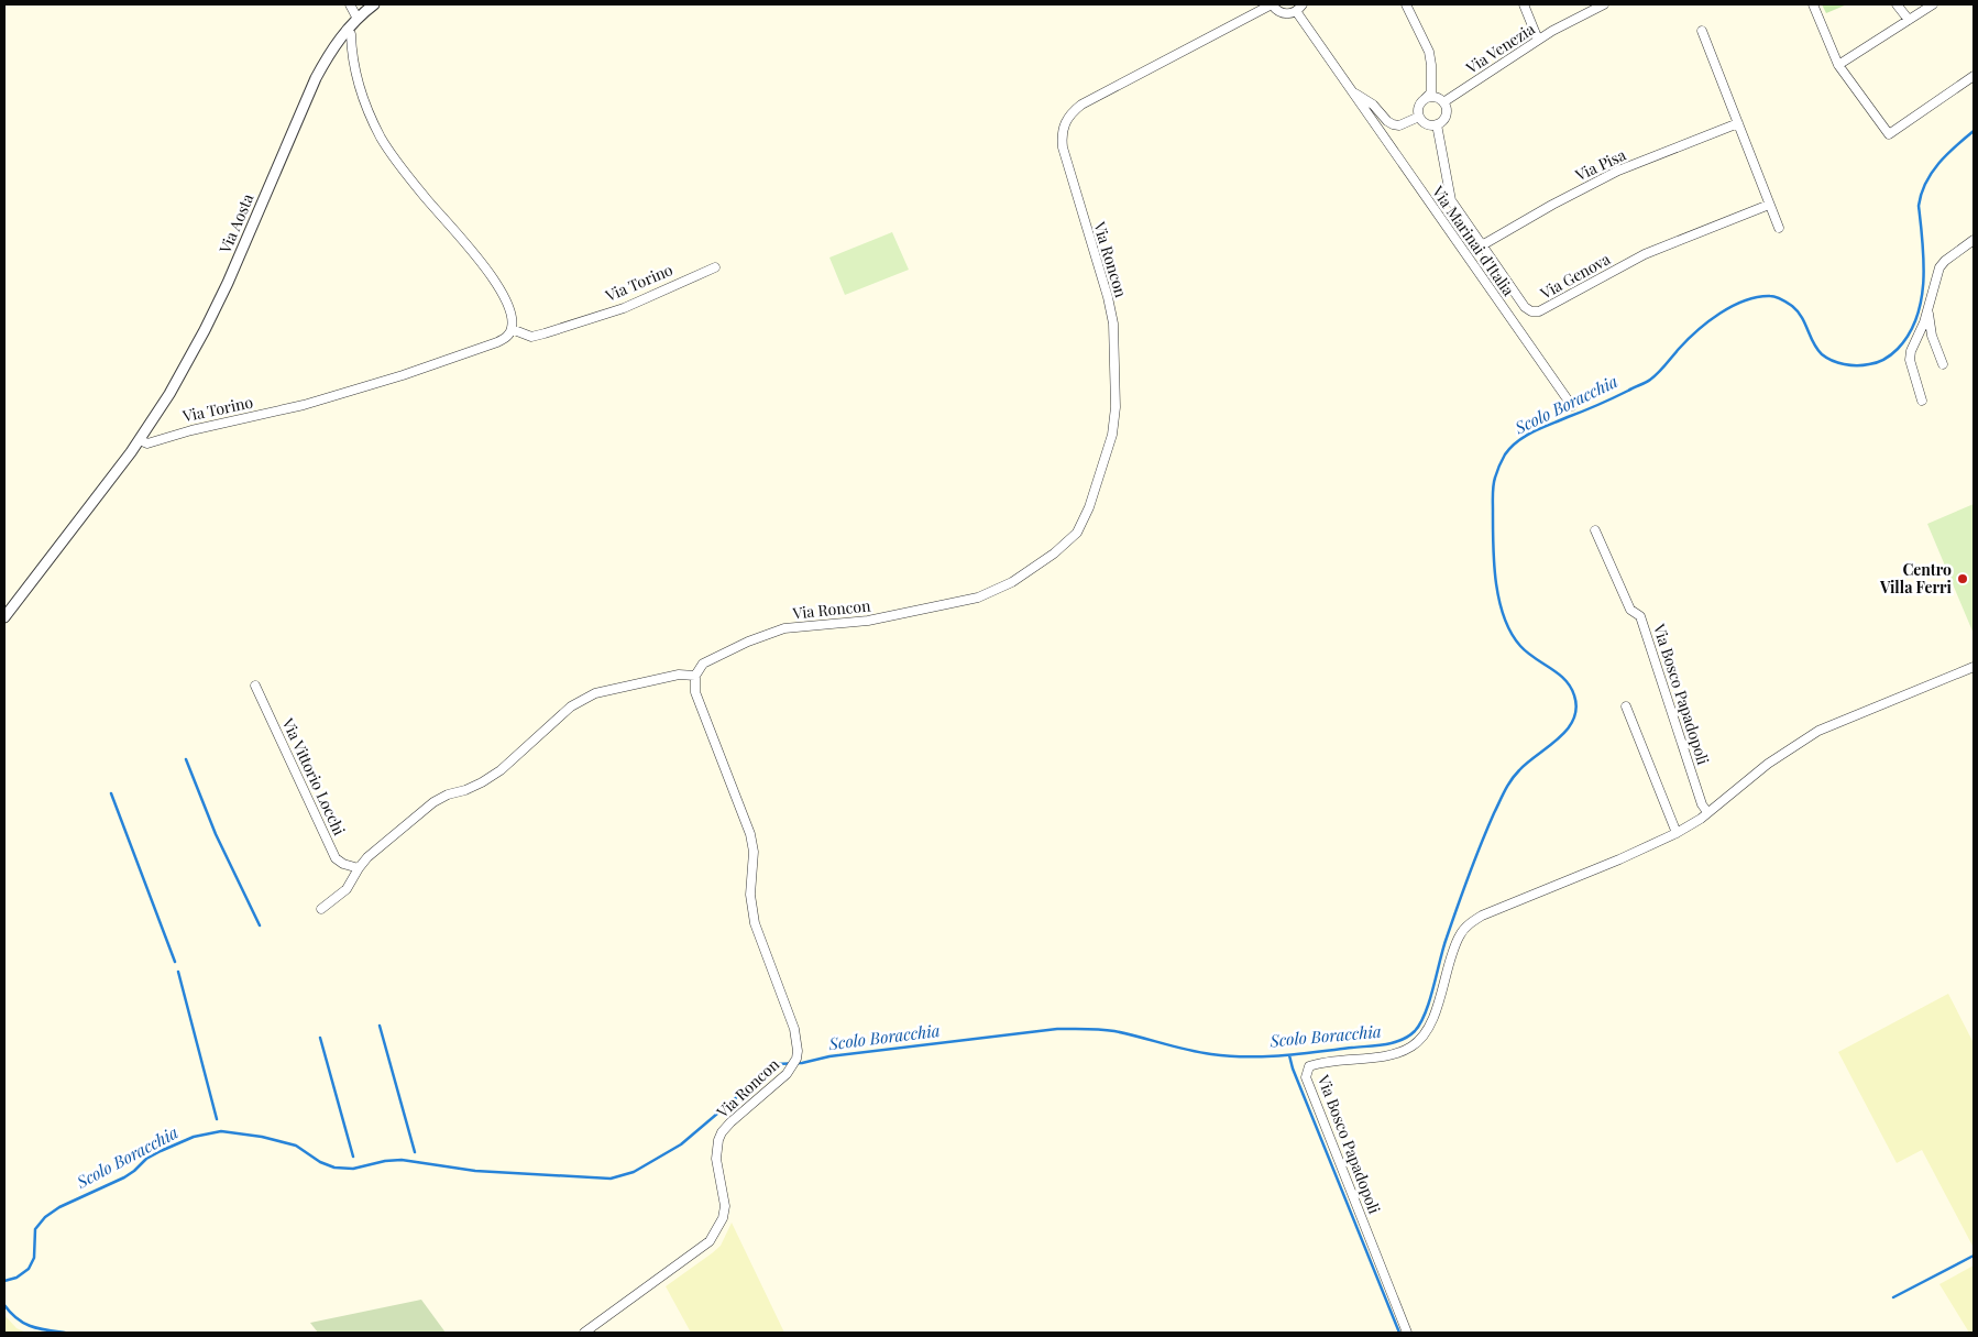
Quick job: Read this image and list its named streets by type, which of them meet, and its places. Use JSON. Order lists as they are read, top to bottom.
{
  "streets": {
    "street": [
      "Via Venezia",
      "Via Pisa",
      "Via Aosta",
      "Via Marinai d'Italia",
      "Via Roncon",
      "Via Genova",
      "Via Torino",
      "Via Bosco Papadopoli",
      "Via Vittorio Locchi"
    ]
  },
  "crossings": [
    ["Via Venezia", "Via Marinai d'Italia"],
    ["Via Venezia", "Via Genova"],
    ["Via Pisa", "Via Genova"],
    ["Via Aosta", "Via Torino"],
    ["Via Marinai d'Italia", "Via Roncon"],
    ["Via Marinai d'Italia", "Via Genova"]
  ],
  "water": ["Scolo Boracchia"],
  "places": ["Centro Villa Ferri"]
}
